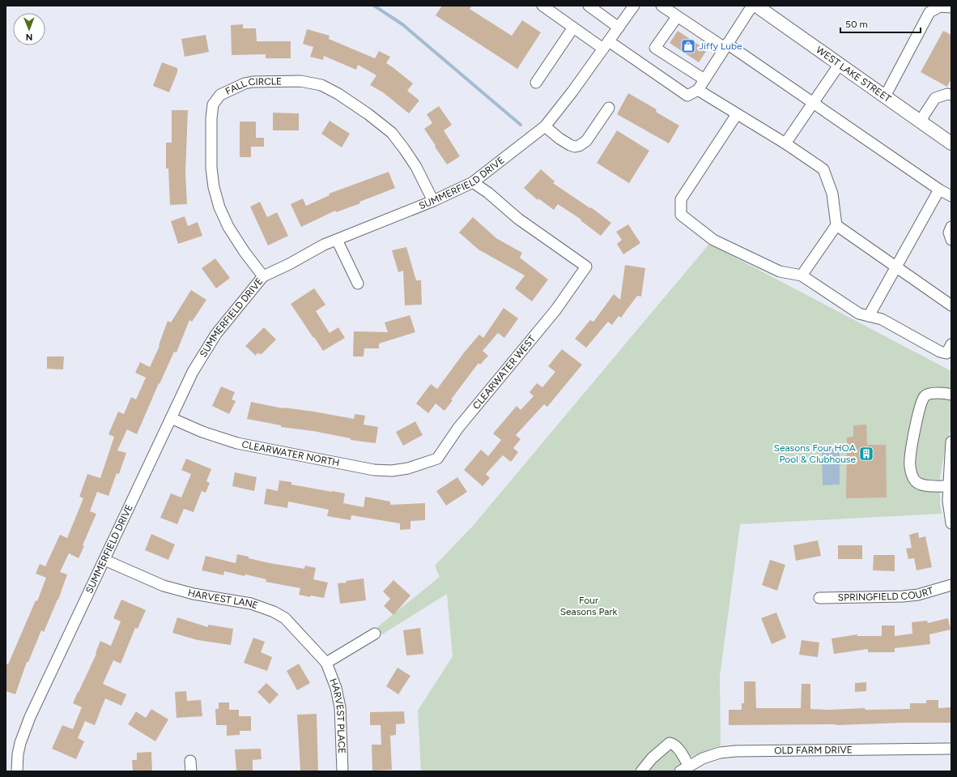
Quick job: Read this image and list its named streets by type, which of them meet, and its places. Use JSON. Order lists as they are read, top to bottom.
{
  "streets": {
    "main road": ["WEST LAKE STREET"],
    "street": [
      "FALL CIRCLE",
      "SUMMERFIELD DRIVE",
      "CLEARWATER WEST",
      "CLEARWATER NORTH",
      "SPRINGFIELD COURT",
      "HARVEST LANE",
      "HARVEST PLACE",
      "OLD FARM DRIVE"
    ]
  },
  "crossings": [
    ["FALL CIRCLE", "SUMMERFIELD DRIVE"],
    ["SUMMERFIELD DRIVE", "CLEARWATER WEST"],
    ["SUMMERFIELD DRIVE", "CLEARWATER NORTH"],
    ["SUMMERFIELD DRIVE", "HARVEST LANE"],
    ["CLEARWATER WEST", "CLEARWATER NORTH"],
    ["HARVEST LANE", "HARVEST PLACE"]
  ],
  "parks": ["Four Seasons Park"],
  "places": {
    "shop": ["Jiffy Lube"],
    "building": ["Seasons Four HOA Pool & Clubhouse"]
  },
  "scale_bar": "50 m",
  "north": "bottom"
}
